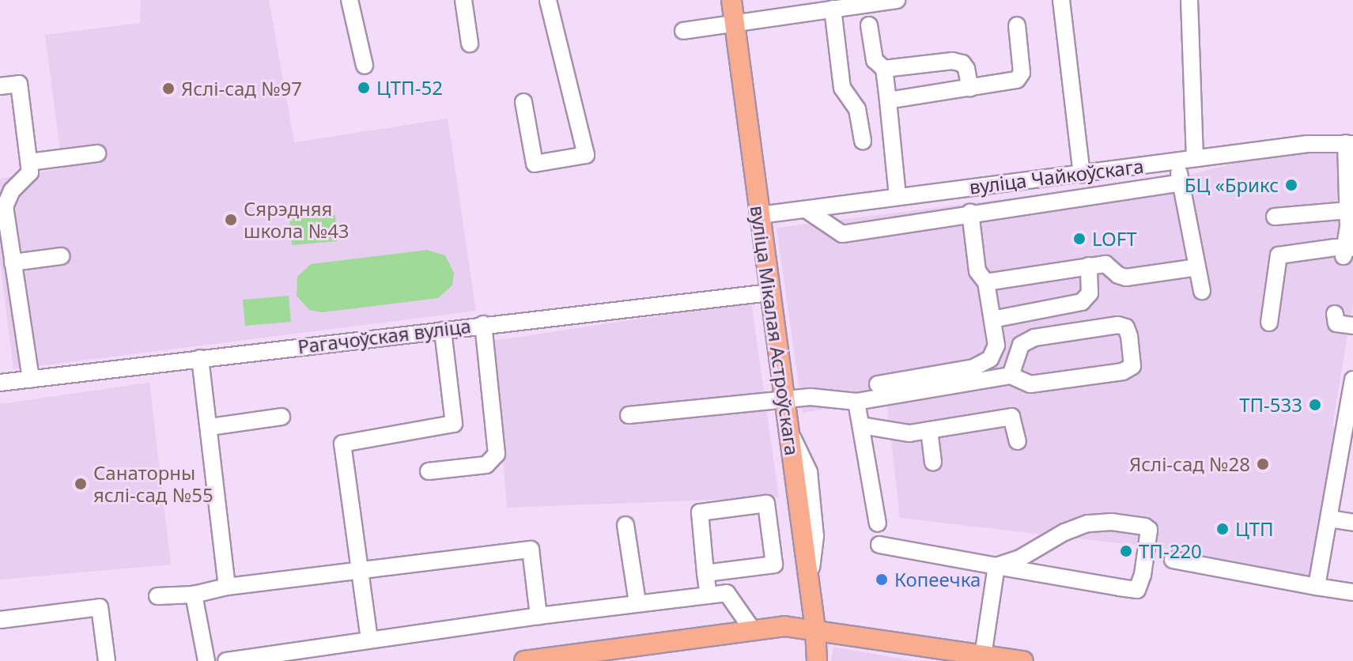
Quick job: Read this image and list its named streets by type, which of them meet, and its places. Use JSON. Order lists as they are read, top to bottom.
{
  "streets": {
    "main road": ["вуліца Мікалая Астроўскага"],
    "street": ["вуліца Чайкоўскага", "Рагачоўская вуліца"]
  },
  "crossings": [
    ["вуліца Чайкоўскага", "вуліца Мікалая Астроўскага"],
    ["вуліца Мікалая Астроўскага", "Рагачоўская вуліца"]
  ],
  "places": [
    "ЦТП-52",
    "Яслі-сад №97",
    "БЦ «Брикс",
    "Сярэдняя школа №43",
    "LOFT",
    "ТП-533",
    "Яслі-сад №28",
    "Санаторны яслі-сад №55",
    "ЦТП",
    "ТП-220",
    "Копеечка"
  ]
}
